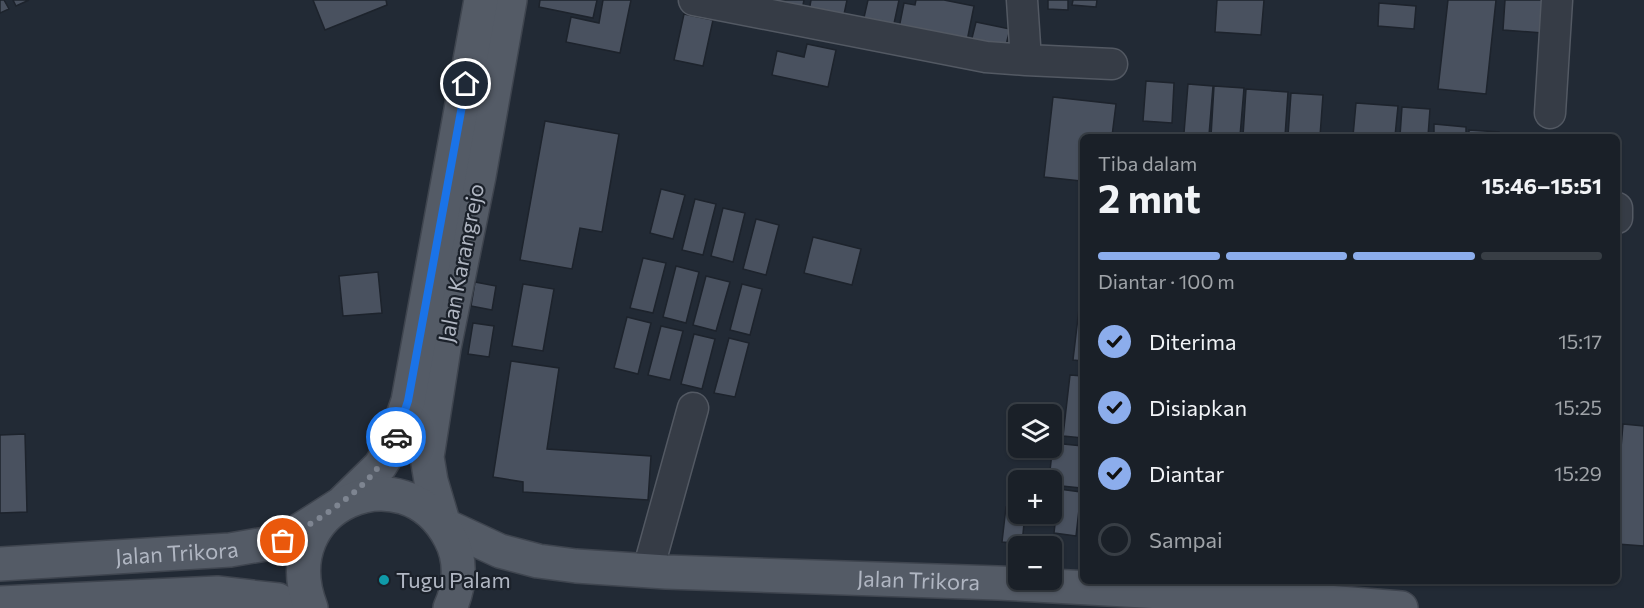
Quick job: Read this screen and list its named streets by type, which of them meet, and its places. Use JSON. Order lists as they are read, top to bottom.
{
  "streets": {
    "main road": ["Jalan Karangrejo", "Jalan Trikora"]
  },
  "crossings": [
    ["Jalan Karangrejo", "Jalan Trikora"]
  ],
  "places": ["Tugu Palam"],
  "page": {
    "heading": ["2 mnt", "Tiba dalam", "15:46–15:51"],
    "bar": "Diantar · 100 m",
    "list": [
      ["Diterima", "15:17"],
      ["Disiapkan", "15:25"],
      ["Diantar", "15:29"],
      "Sampai"
    ],
    "map_buttons": ["+", "−"]
  }
}
